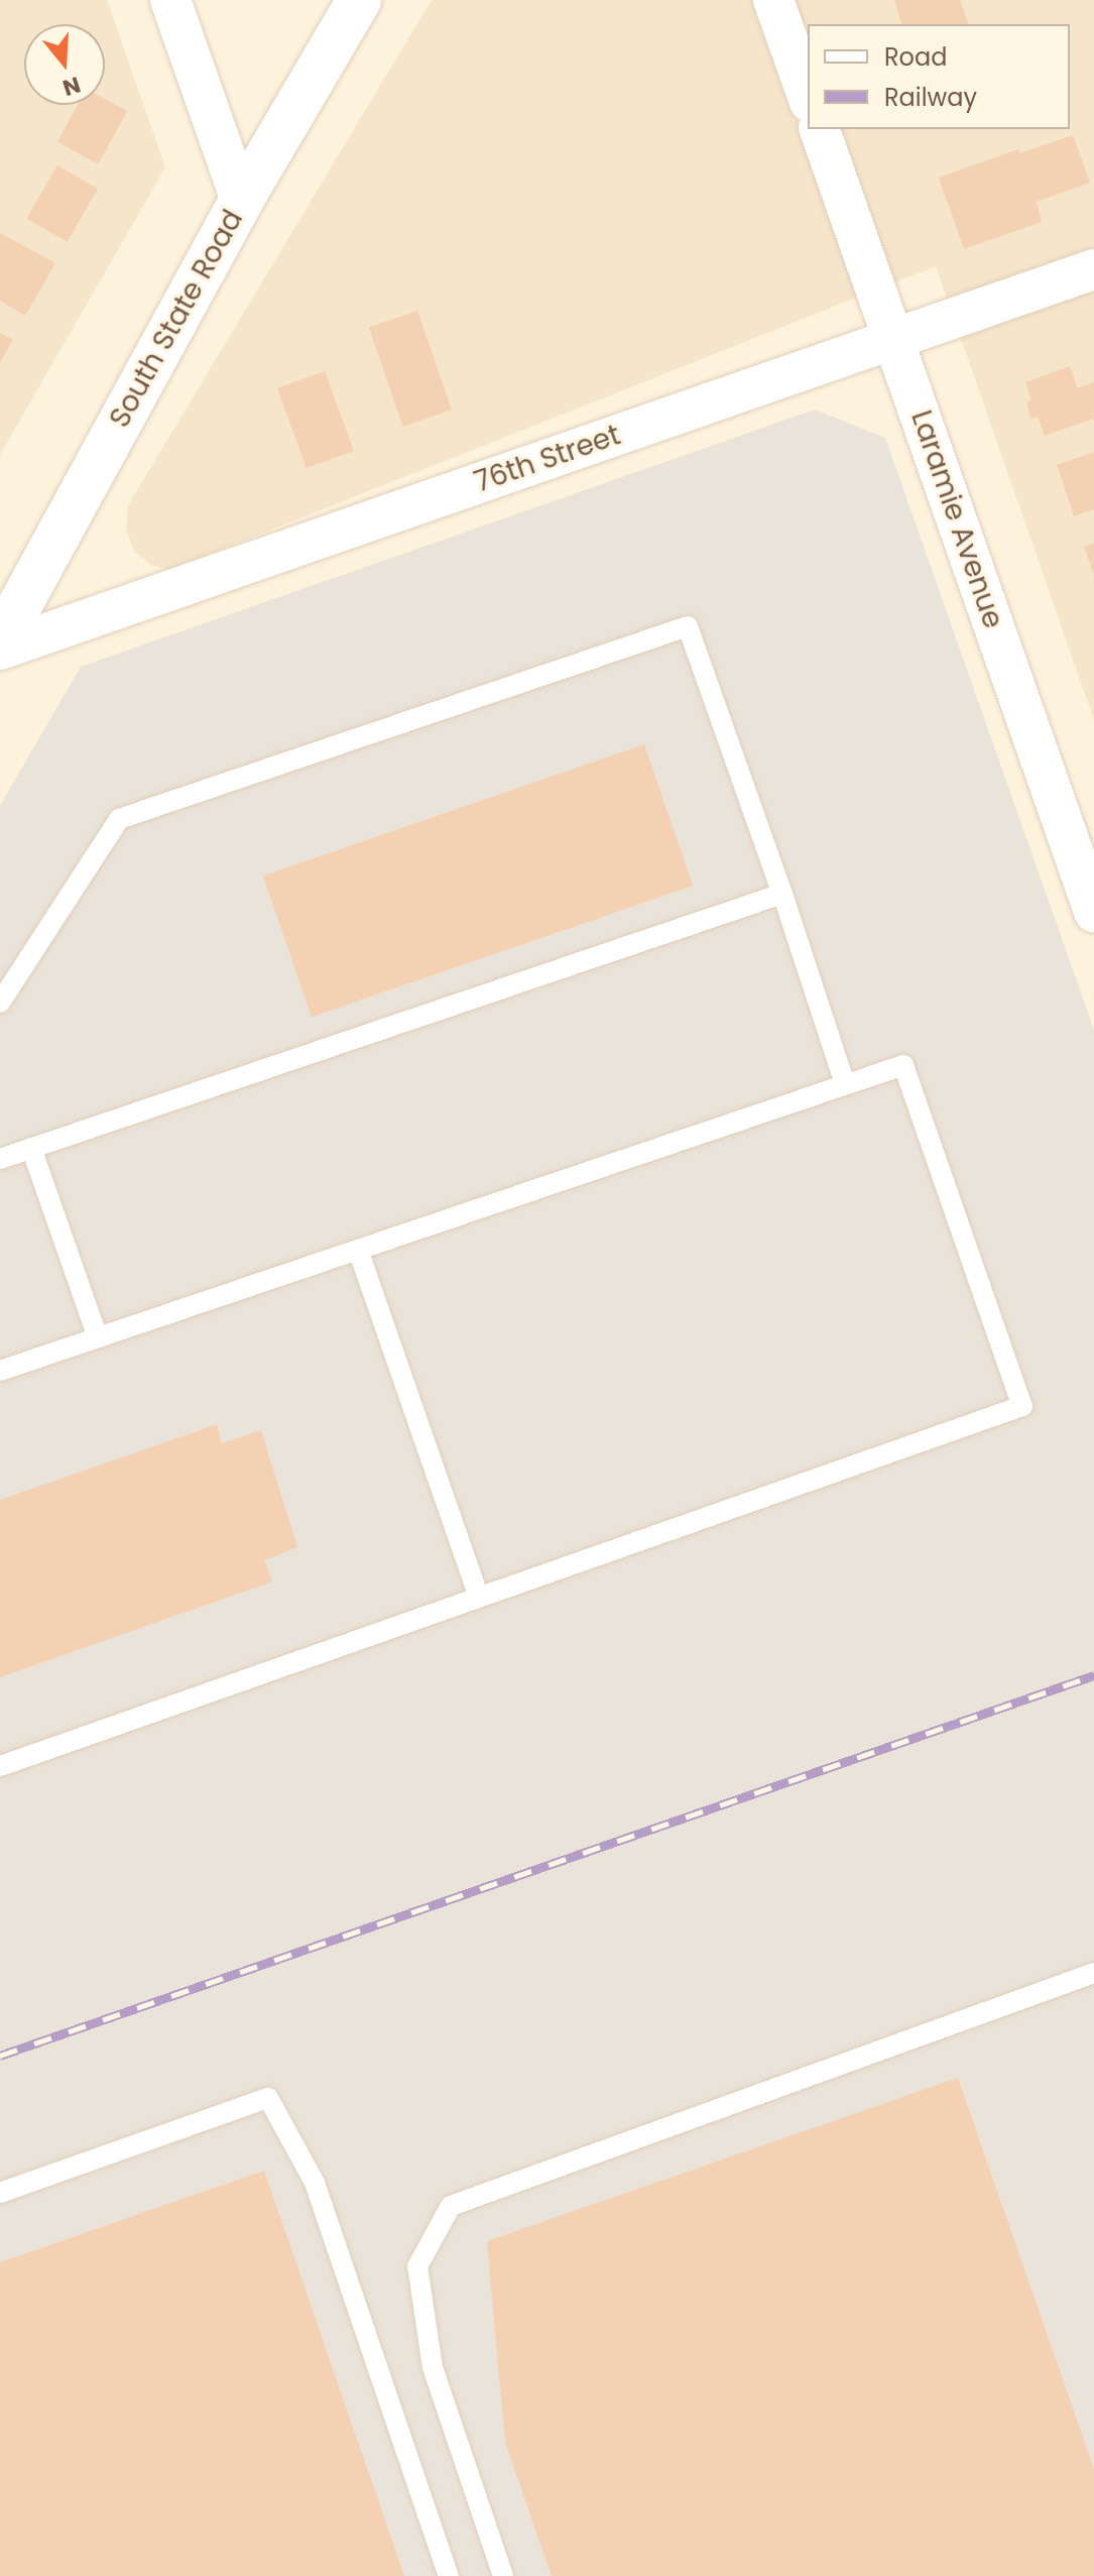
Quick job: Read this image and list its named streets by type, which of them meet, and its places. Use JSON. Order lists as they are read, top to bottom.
{
  "streets": {
    "street": ["South State Road", "76th Street", "Laramie Avenue"]
  },
  "crossings": [
    ["76th Street", "Laramie Avenue"]
  ],
  "legend": ["Road", "Railway"],
  "north": "bottom"
}
